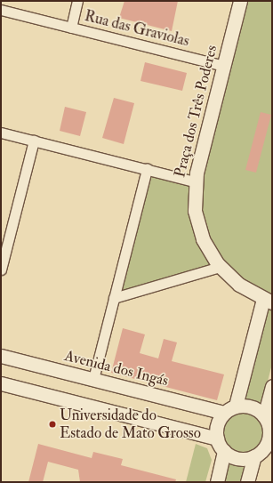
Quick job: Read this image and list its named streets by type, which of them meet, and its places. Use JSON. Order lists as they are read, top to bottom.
{
  "streets": {
    "main road": ["Praça dos Três Poderes", "Avenida dos Ingás"],
    "street": ["Rua das Graviolas"]
  },
  "crossings": [
    ["Rua das Graviolas", "Praça dos Três Poderes"]
  ],
  "places": ["Universidade do Estado de Mato Grosso"]
}
